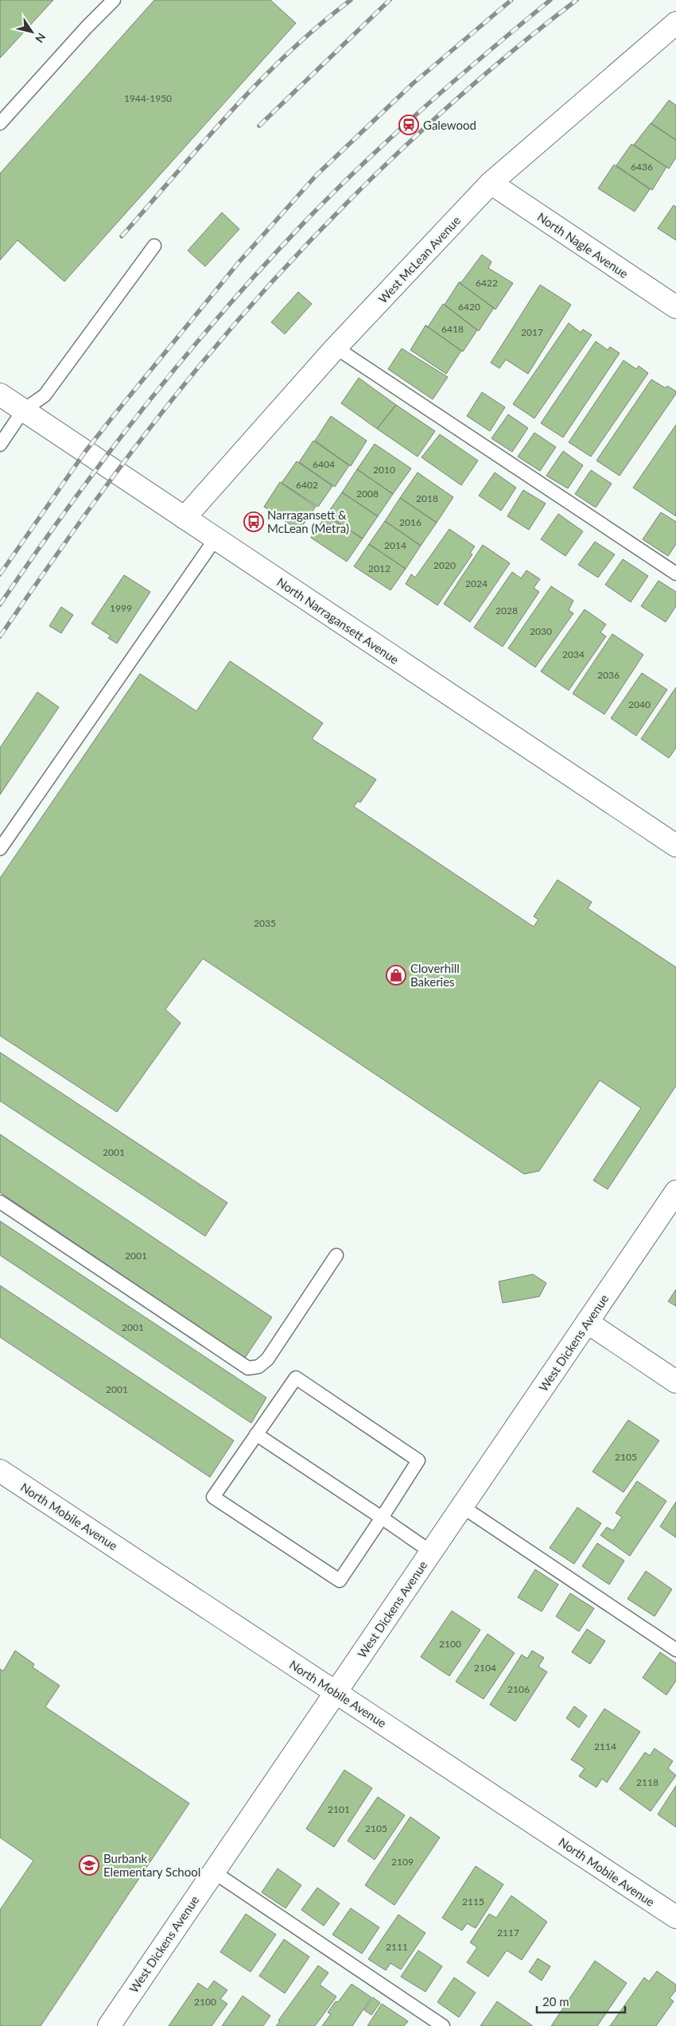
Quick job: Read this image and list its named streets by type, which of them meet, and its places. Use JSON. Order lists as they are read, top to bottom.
{
  "streets": {
    "street": [
      "North Nagle Avenue",
      "West McLean Avenue",
      "North Narragansett Avenue",
      "West Dickens Avenue",
      "North Mobile Avenue"
    ]
  },
  "crossings": [
    ["North Nagle Avenue", "West McLean Avenue"],
    ["West McLean Avenue", "North Narragansett Avenue"],
    ["West Dickens Avenue", "North Mobile Avenue"]
  ],
  "places": {
    "station": ["Galewood"],
    "bus stop": ["Narragansett & McLean (Metra)"],
    "shop": ["Cloverhill Bakeries"],
    "school or university": ["Burbank Elementary School"]
  },
  "house_numbers": [
    "1944-1950",
    "6436",
    "6422",
    "6420",
    "6418",
    "2017",
    "6404",
    "2010",
    "6402",
    "2008",
    "2018",
    "2016",
    "2014",
    "2020",
    "2012",
    "2024",
    "1999",
    "2028",
    "2030",
    "2034",
    "2036",
    "2040",
    "2035",
    "2001",
    "2001",
    "2001",
    "2001",
    "2105",
    "2100",
    "2104",
    "2106",
    "2114",
    "2118",
    "2101",
    "2105",
    "2109",
    "2115",
    "2117",
    "2111",
    "2100"
  ],
  "scale_bar": "20 m",
  "north": "bottom right"
}
